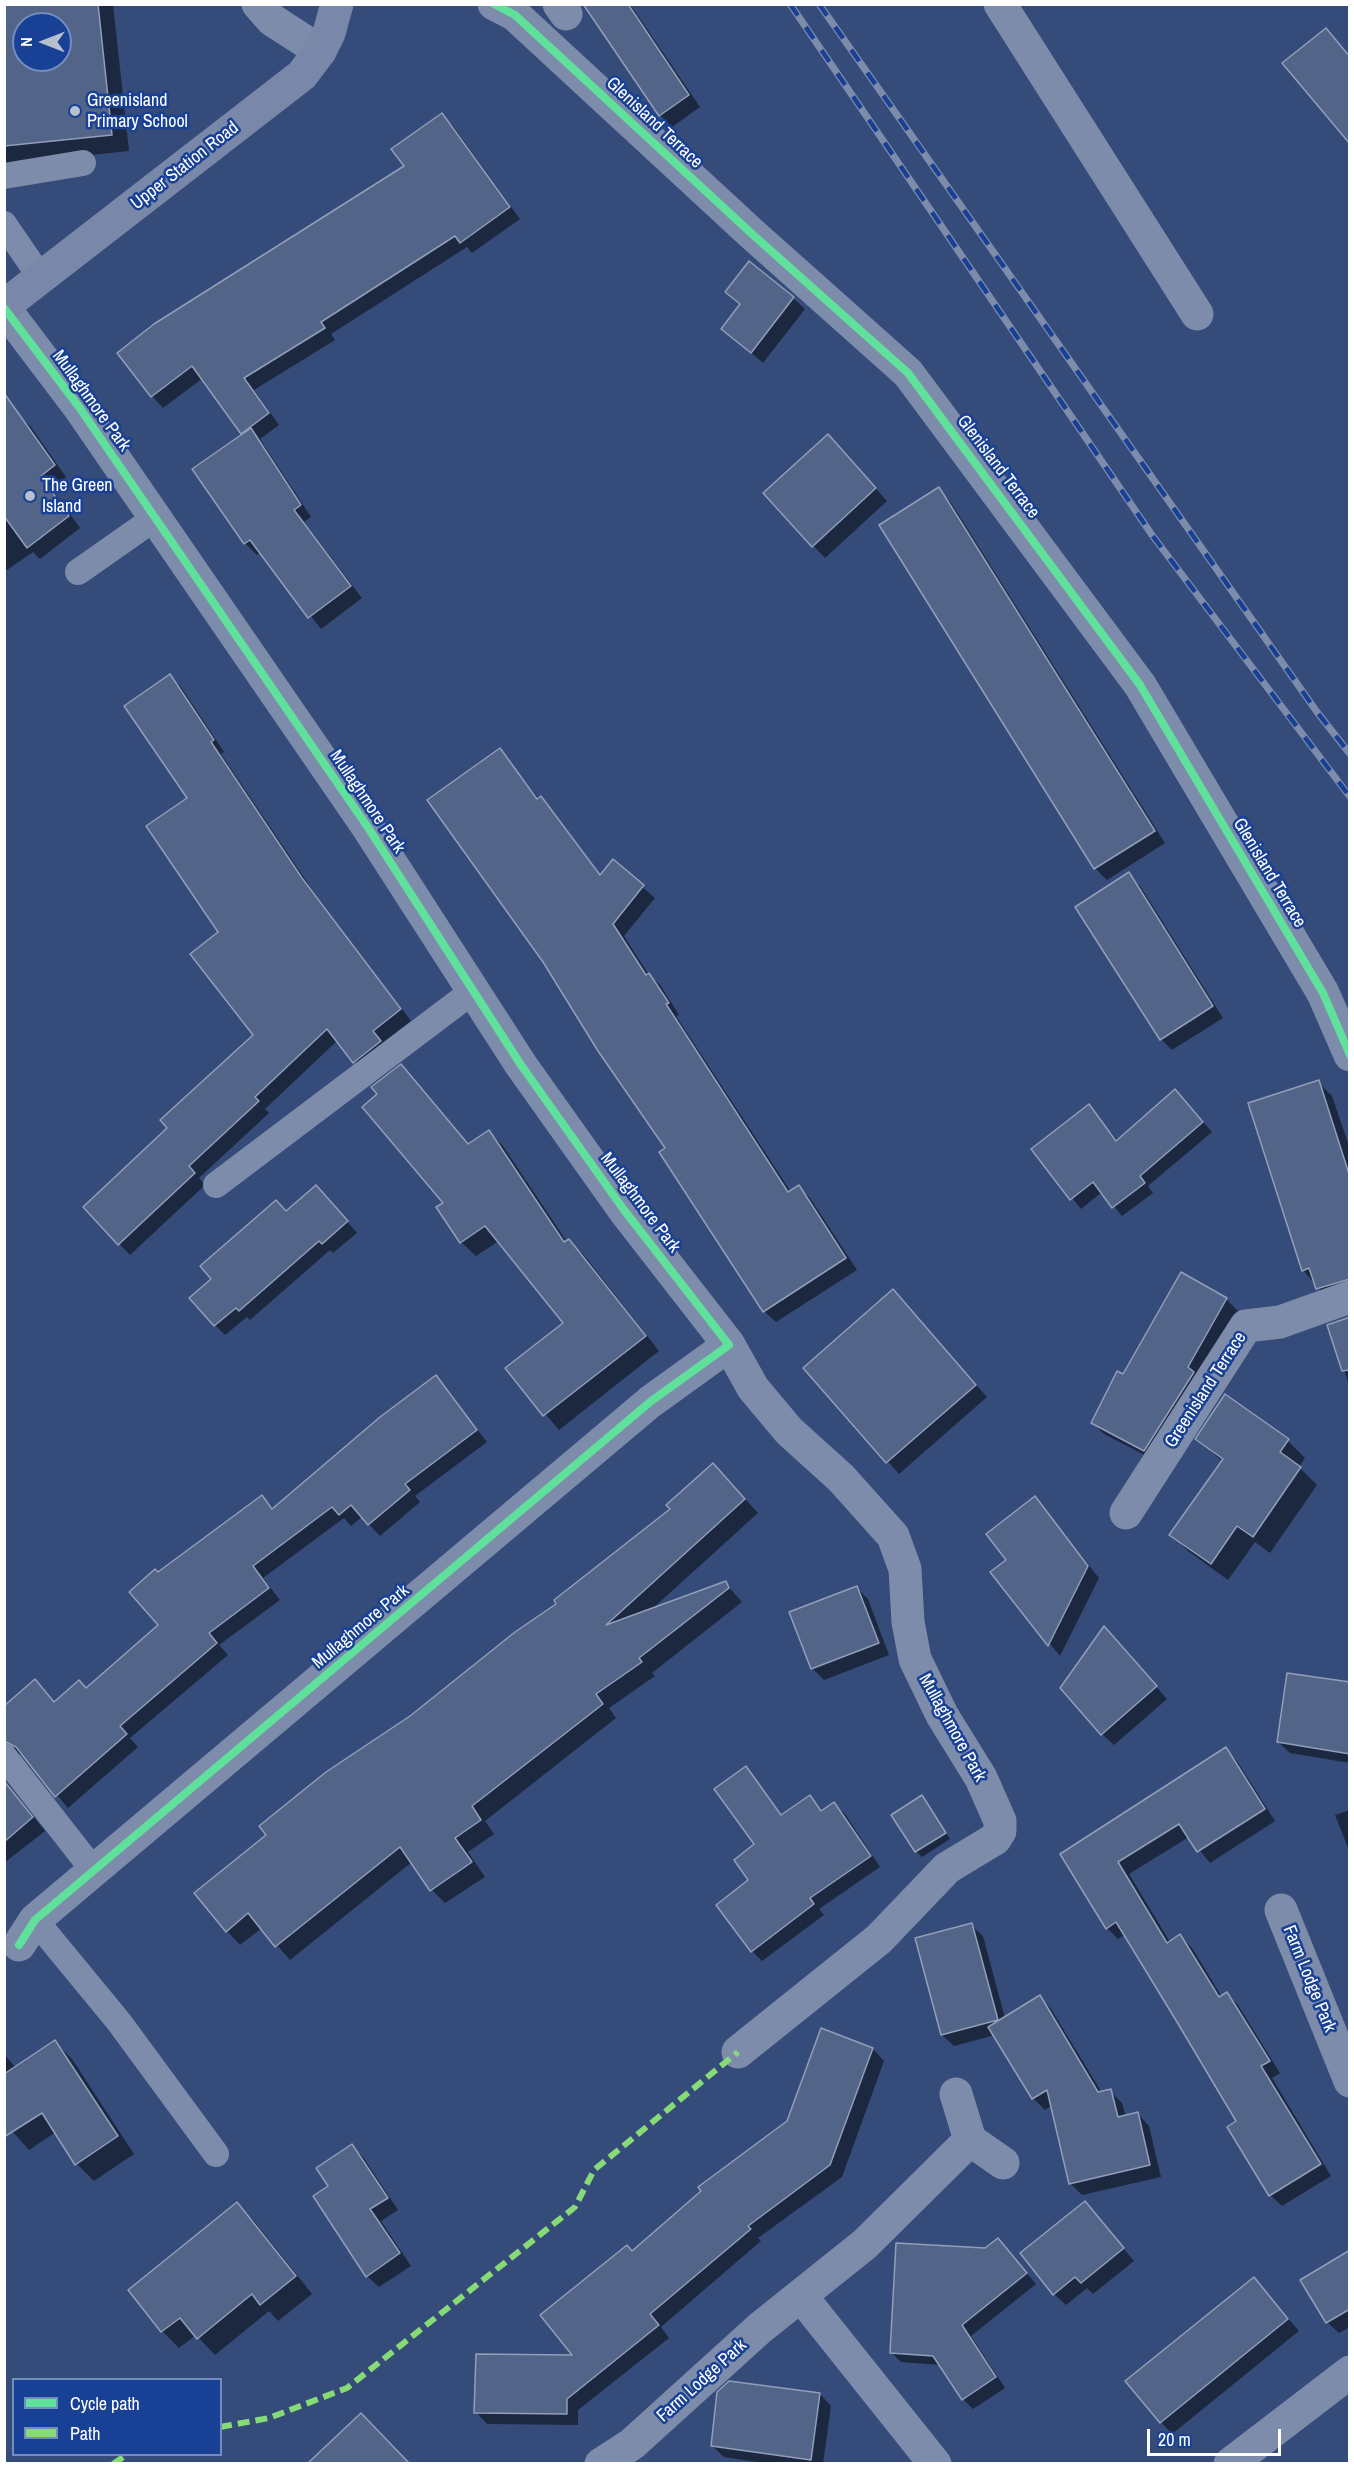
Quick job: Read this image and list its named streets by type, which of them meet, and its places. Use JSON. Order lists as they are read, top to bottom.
{
  "streets": {
    "main road": ["Upper Station Road"],
    "street": [
      "Glenisland Terrace",
      "Mullaghmore Park",
      "Greenisland Terrace",
      "Farm Lodge Park"
    ]
  },
  "crossings": [
    ["Upper Station Road", "Mullaghmore Park"]
  ],
  "places": ["Greenisland Primary School", "The Green Island"],
  "legend": ["Cycle path", "Path"],
  "scale_bar": "20 m",
  "north": "left"
}
